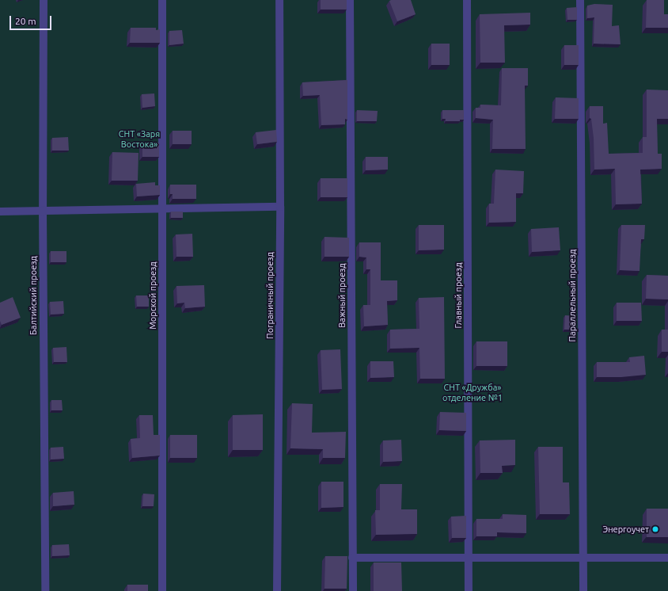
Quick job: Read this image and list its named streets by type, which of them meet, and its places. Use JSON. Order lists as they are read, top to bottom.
{
  "streets": {
    "lane": [
      "Балтийский проезд",
      "Морской проезд",
      "Пограничный проезд",
      "Важный проезд",
      "Главный проезд",
      "Параллельный проезд"
    ]
  },
  "parks": ["СНТ «Заря Востока»", "СНТ «Дружба» отделение №1"],
  "places": ["Энергоучет"],
  "scale_bar": "20 m"
}
